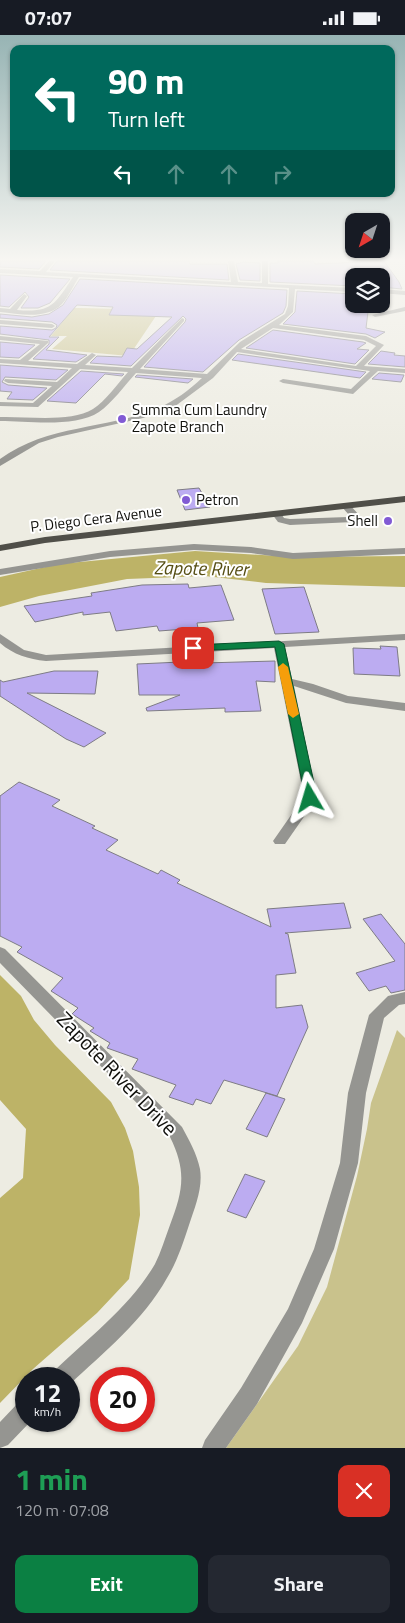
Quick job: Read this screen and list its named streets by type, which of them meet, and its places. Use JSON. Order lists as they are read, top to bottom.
{
  "streets": {
    "main road": ["P. Diego Cera Avenue"],
    "street": ["Zapote River Drive"]
  },
  "water": ["Zapote River"],
  "places": ["Summa Cum Laundry Zapote Branch", "Petron", "Shell"],
  "north": "bottom left",
  "page": {
    "status": "07:07",
    "turn": ["90 m", "Turn left"],
    "speed": "12 km/h",
    "limit": "20",
    "heading": ["1 min", "120 m · 07:08"],
    "buttons": ["Exit", "Share"]
  }
}
